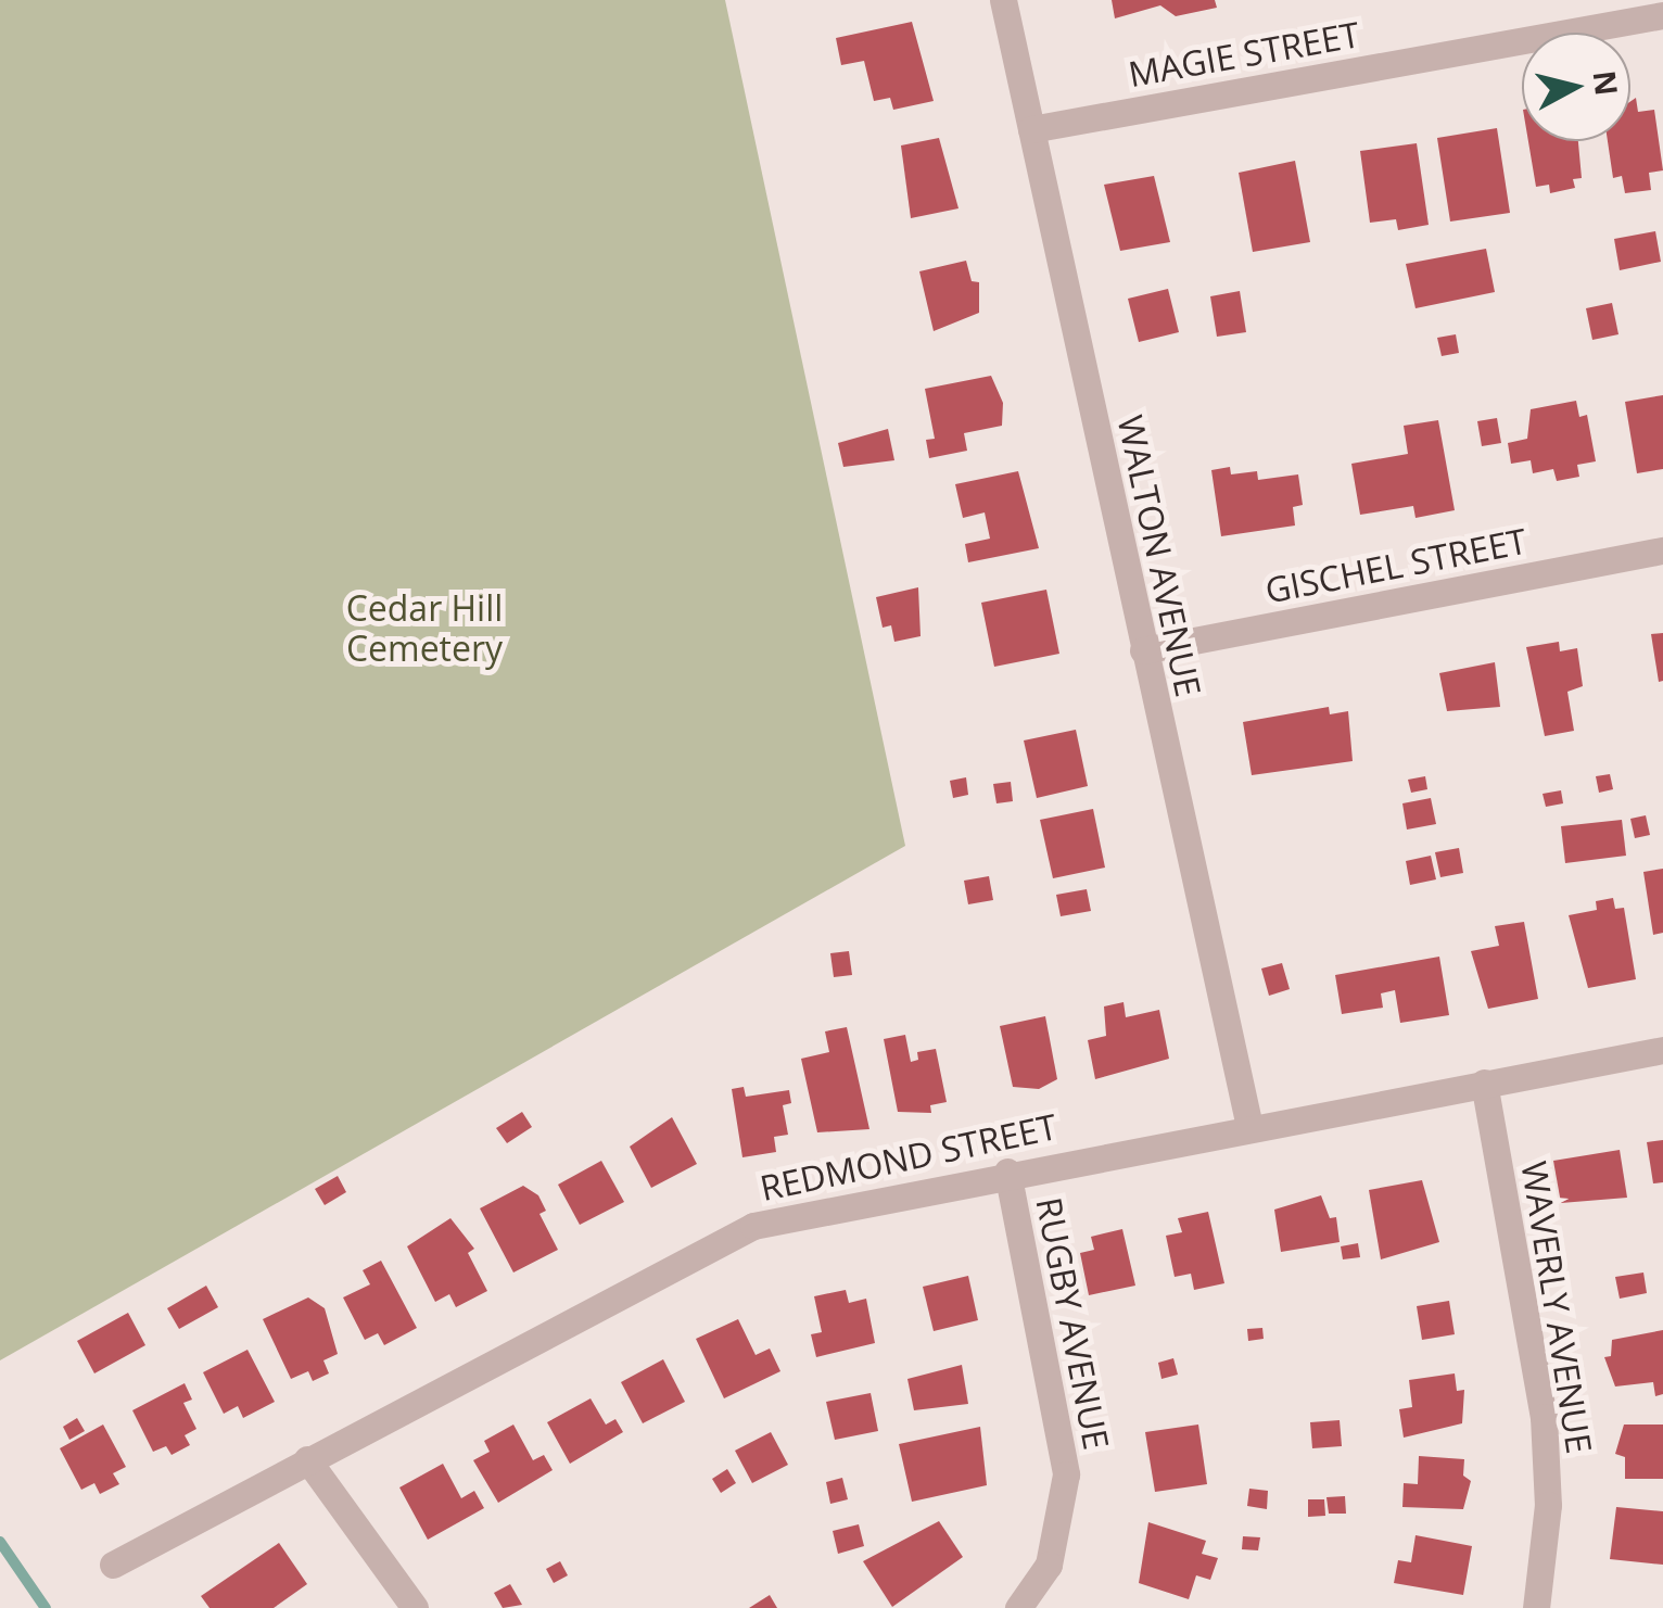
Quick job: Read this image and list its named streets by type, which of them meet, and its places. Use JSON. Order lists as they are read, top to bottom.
{
  "streets": {
    "street": [
      "MAGIE STREET",
      "WALTON AVENUE",
      "GISCHEL STREET",
      "REDMOND STREET",
      "WAVERLY AVENUE",
      "RUGBY AVENUE"
    ]
  },
  "crossings": [
    ["MAGIE STREET", "WALTON AVENUE"],
    ["WALTON AVENUE", "GISCHEL STREET"],
    ["WALTON AVENUE", "REDMOND STREET"],
    ["REDMOND STREET", "WAVERLY AVENUE"],
    ["REDMOND STREET", "RUGBY AVENUE"]
  ],
  "parks": ["Cedar Hill Cemetery"],
  "north": "right"
}
